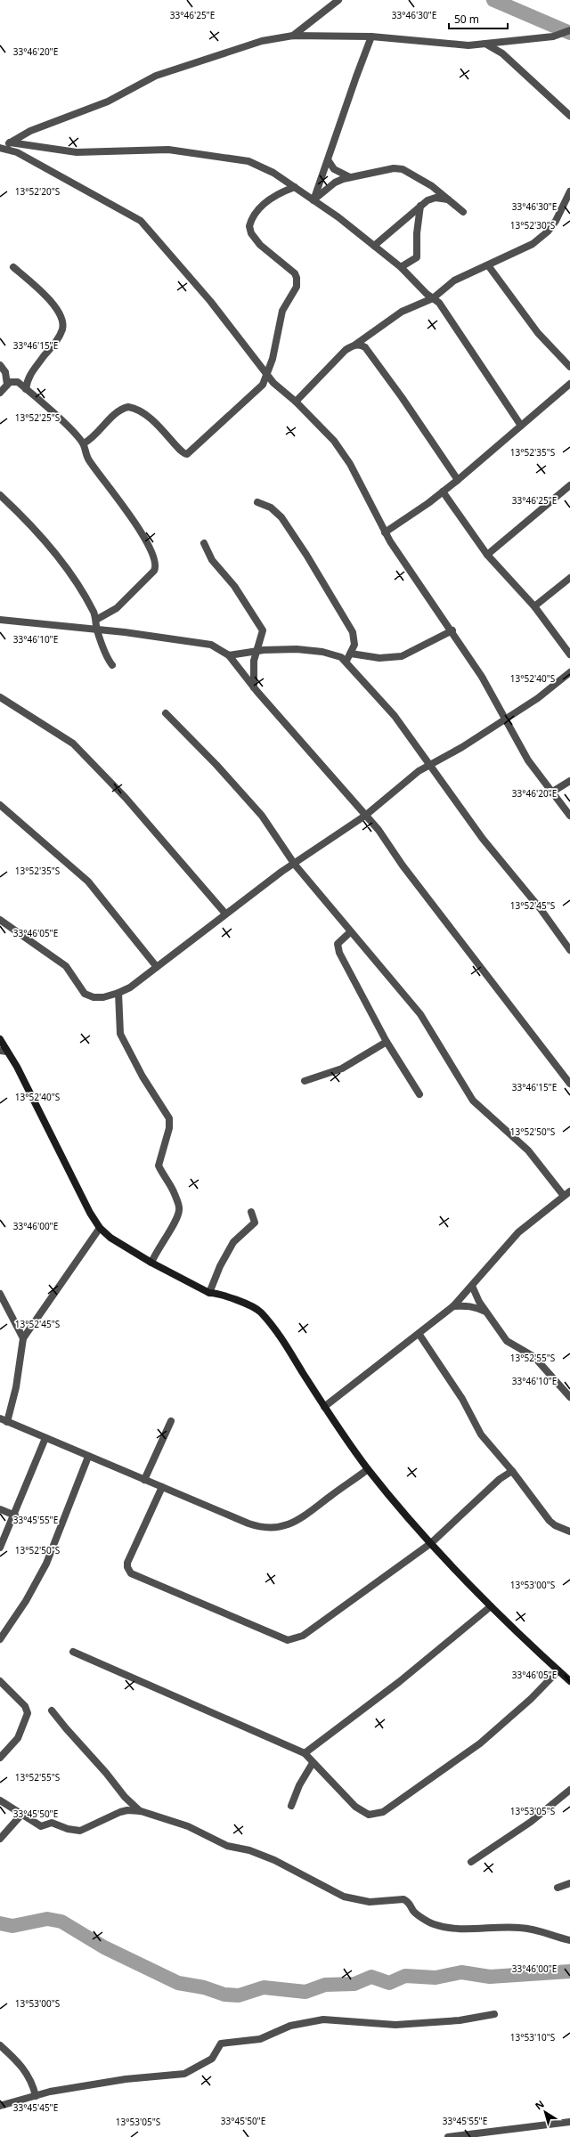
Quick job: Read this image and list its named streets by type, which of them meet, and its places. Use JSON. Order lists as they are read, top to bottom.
{
  "scale_bar": "50 m",
  "north": "top left",
  "coordinates": [
    "33°46'25\"E",
    "33°46'30\"E",
    "33°46'20\"E",
    "13°52'20\"S",
    "13°52'30\"S",
    "33°46'15\"E",
    "13°52'25\"S",
    "13°52'35\"S",
    "33°46'10\"E",
    "13°52'40\"S",
    "13°52'45\"S",
    "33°46'05\"E",
    "13°52'50\"S",
    "33°46'00\"E",
    "13°52'55\"S",
    "33°45'55\"E",
    "13°53'00\"S",
    "13°53'05\"S",
    "33°45'50\"E",
    "13°53'10\"S",
    "33°45'45\"E"
  ]
}
